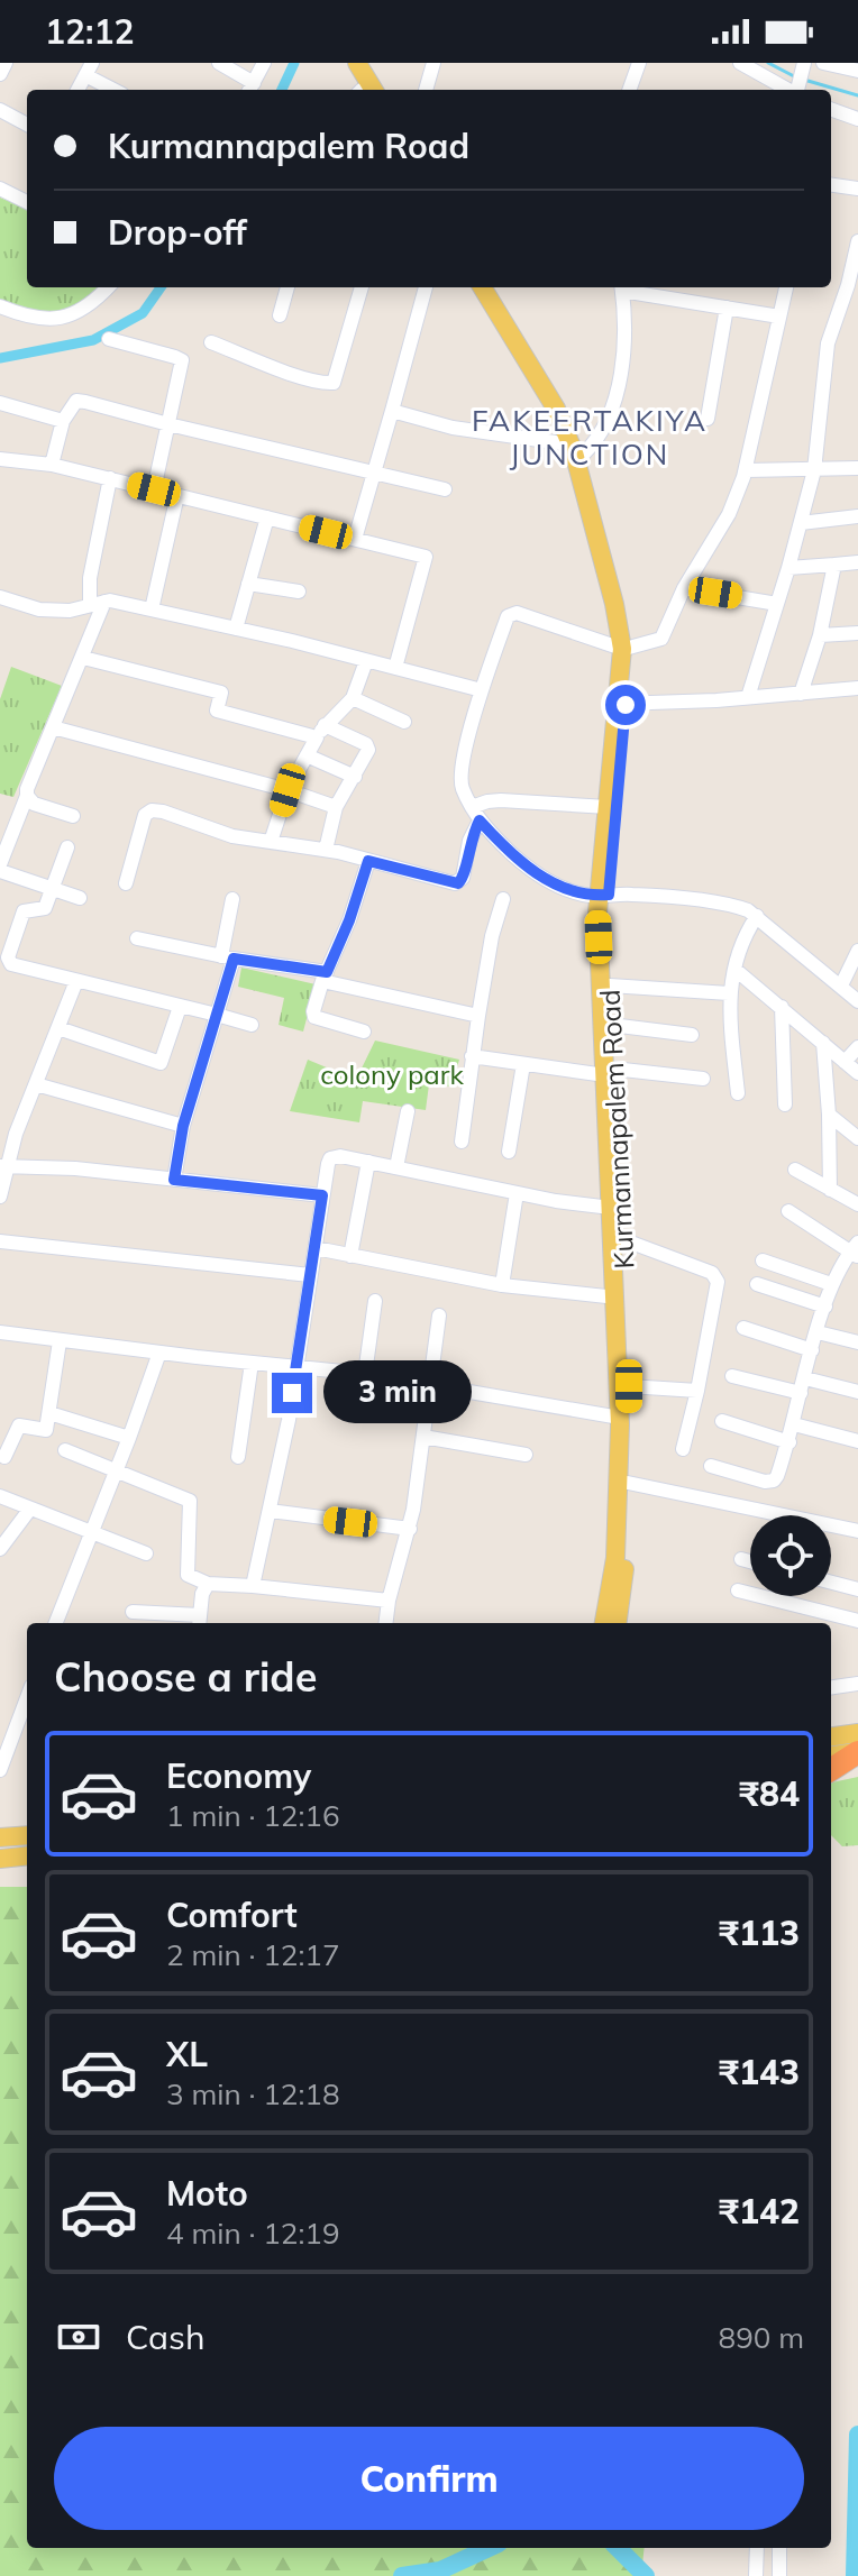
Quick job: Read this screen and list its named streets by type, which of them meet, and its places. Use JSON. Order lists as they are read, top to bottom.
{
  "streets": {
    "main road": ["Kurmannapalem Road"]
  },
  "districts": ["FAKEERTAKIYA JUNCTION"],
  "parks": ["colony park"],
  "page": {
    "status": "12:12",
    "banner": ["Kurmannapalem Road", "Drop-off"],
    "bubble": "3 min",
    "heading": "Choose a ride",
    "list": [
      {
        "name": "Economy",
        "note": "1 min · 12:16",
        "value": "₹84"
      },
      {
        "name": "Comfort",
        "note": "2 min · 12:17",
        "value": "₹113"
      },
      {
        "name": "XL",
        "note": "3 min · 12:18",
        "value": "₹143"
      },
      {
        "name": "Moto",
        "note": "4 min · 12:19",
        "value": "₹142"
      }
    ],
    "pay": ["Cash", "890 m"],
    "buttons": "Confirm"
  }
}
